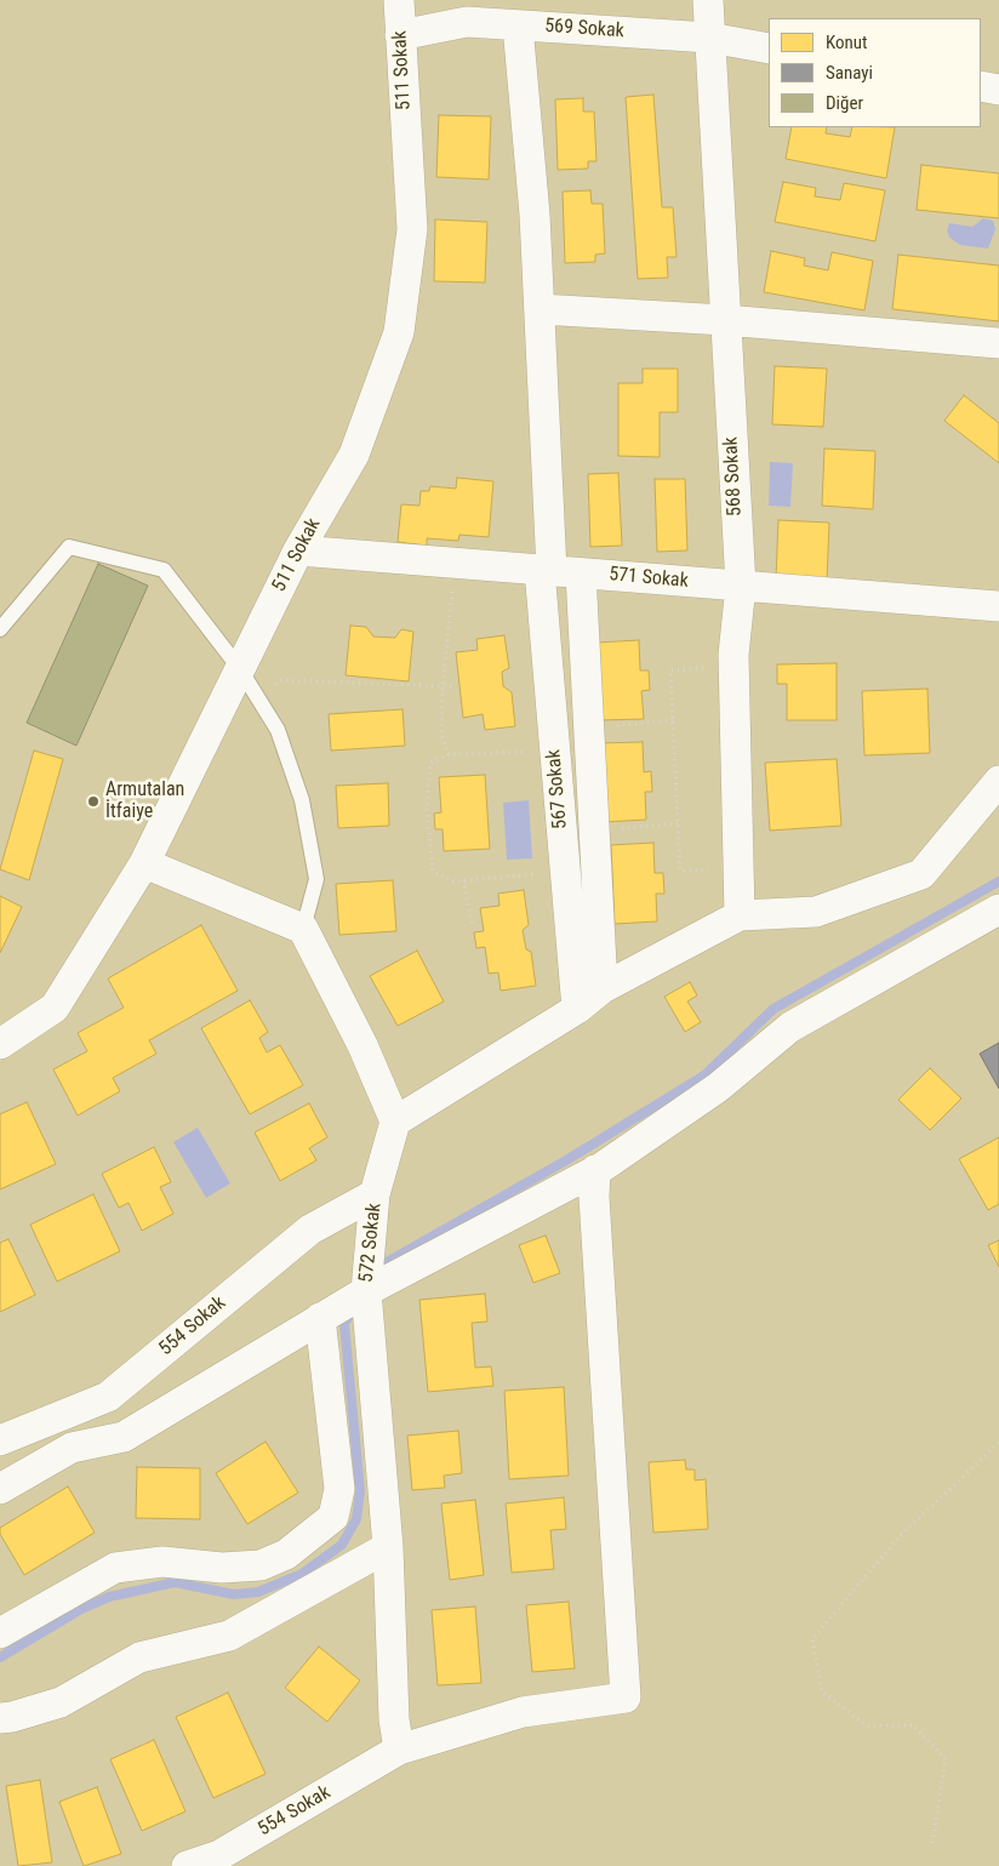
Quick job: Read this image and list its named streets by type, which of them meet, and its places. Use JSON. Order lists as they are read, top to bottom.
{
  "streets": {
    "street": [
      "569 Sokak",
      "511 Sokak",
      "568 Sokak",
      "571 Sokak",
      "567 Sokak",
      "572 Sokak",
      "554 Sokak"
    ]
  },
  "crossings": [
    ["569 Sokak", "511 Sokak"],
    ["569 Sokak", "568 Sokak"],
    ["511 Sokak", "571 Sokak"],
    ["568 Sokak", "571 Sokak"],
    ["571 Sokak", "567 Sokak"],
    ["572 Sokak", "554 Sokak"]
  ],
  "places": ["Armutalan İtfaiye"],
  "legend": ["Konut", "Sanayi", "Diğer"]
}
